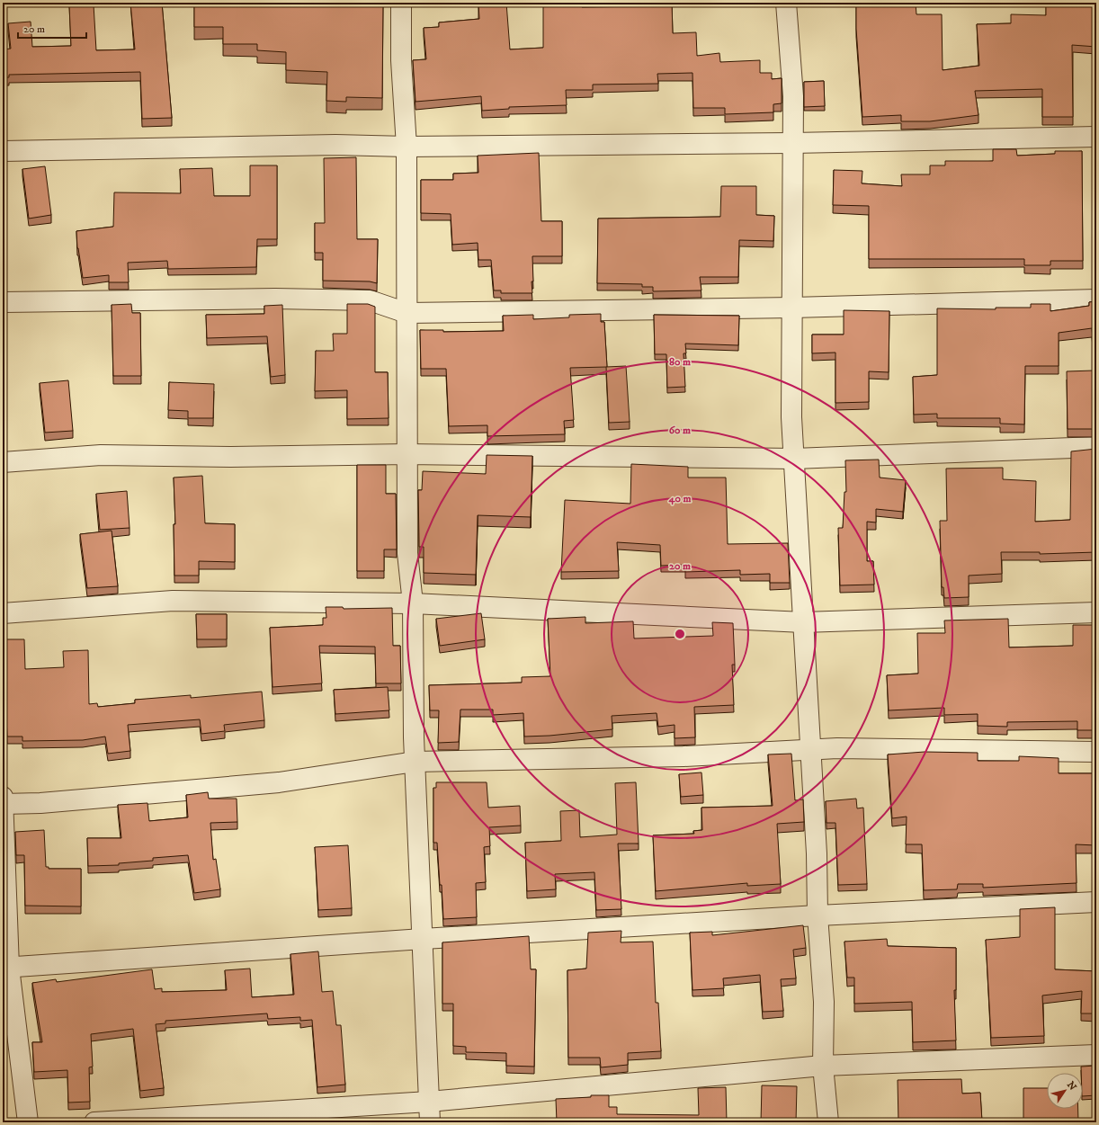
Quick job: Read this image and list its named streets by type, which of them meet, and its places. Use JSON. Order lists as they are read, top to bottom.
{
  "scale_bar": "20 m",
  "north": "top right",
  "rings": [
    "80 m",
    "60 m",
    "40 m",
    "20 m"
  ]
}
